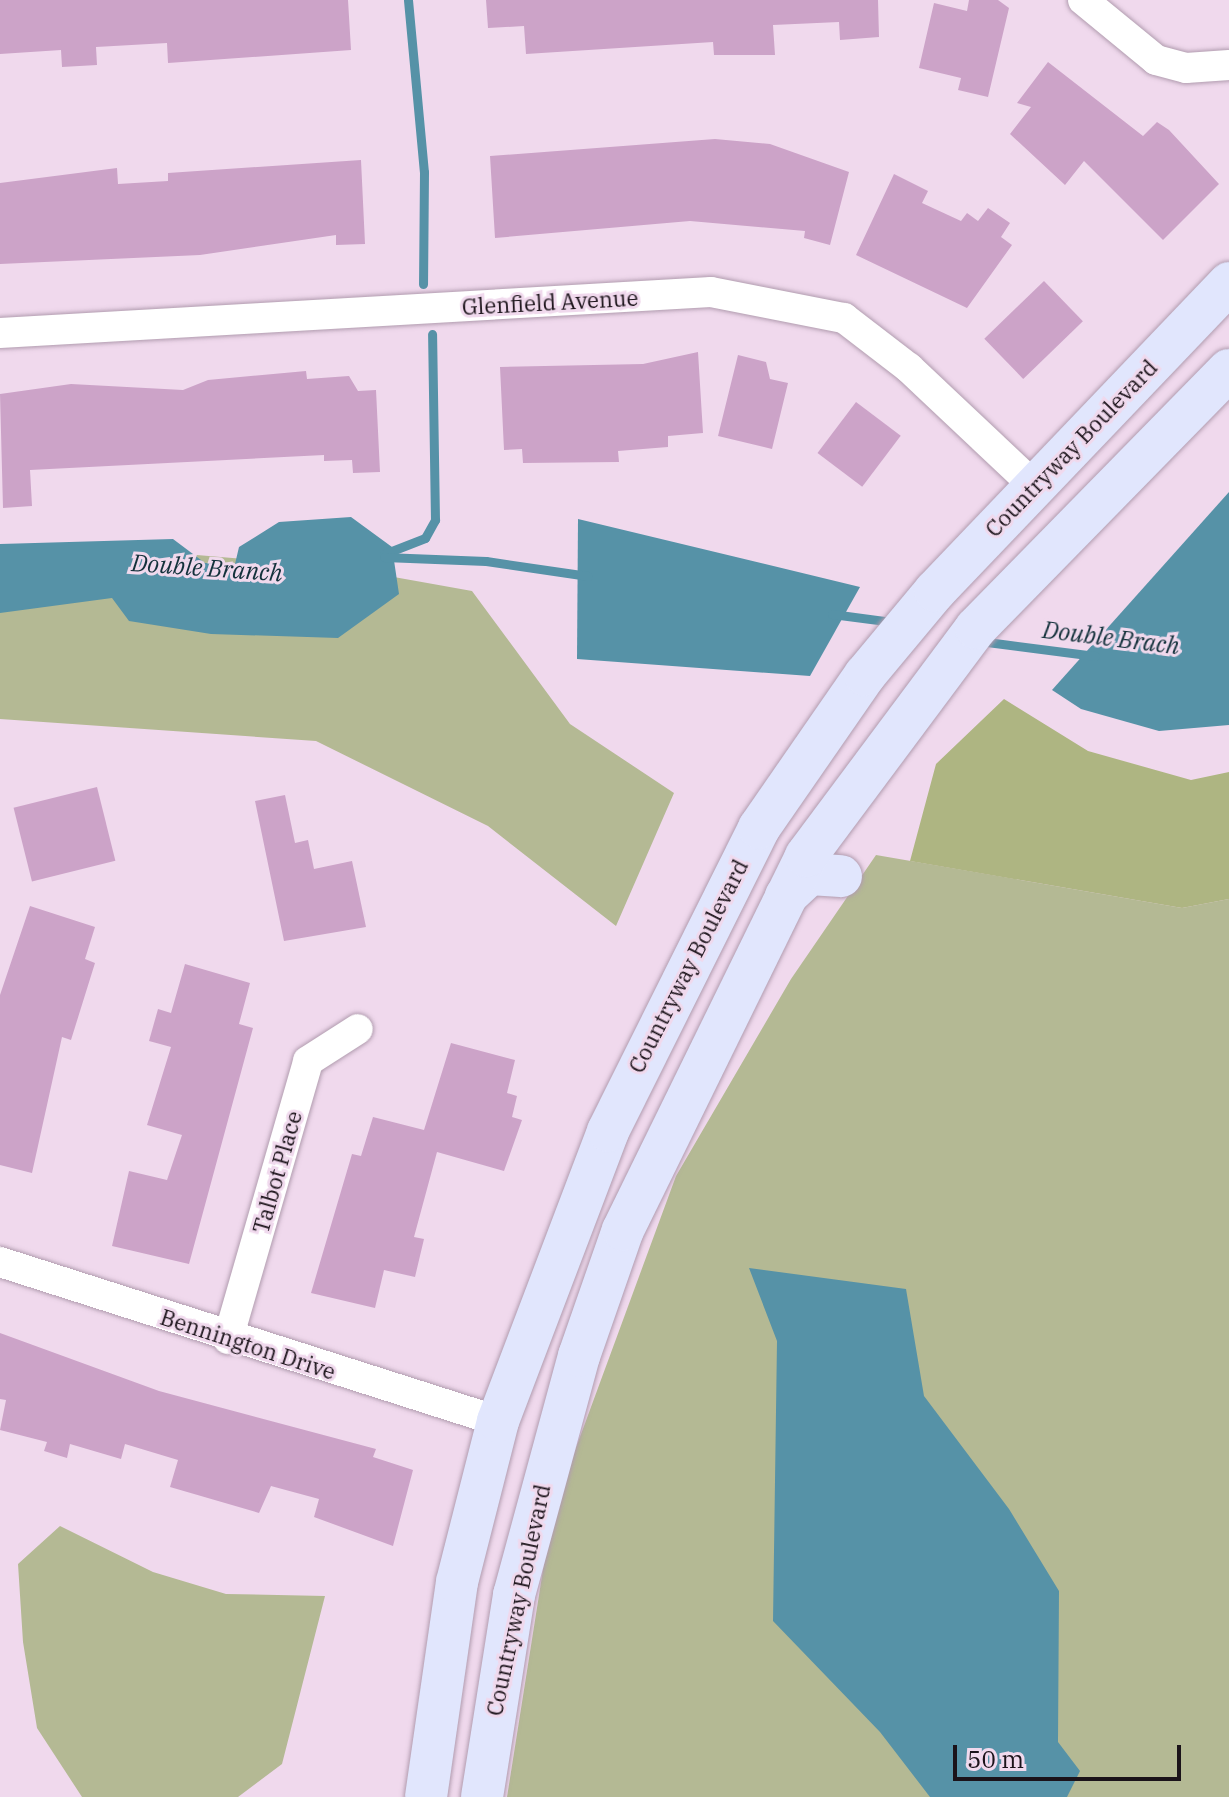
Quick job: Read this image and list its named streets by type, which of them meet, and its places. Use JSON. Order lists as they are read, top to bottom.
{
  "streets": {
    "street": [
      "Glenfield Avenue",
      "Countryway Boulevard",
      "Talbot Place",
      "Bennington Drive"
    ]
  },
  "crossings": [
    ["Glenfield Avenue", "Countryway Boulevard"],
    ["Countryway Boulevard", "Bennington Drive"],
    ["Talbot Place", "Bennington Drive"]
  ],
  "water": ["Double Branch", "Double Brach"],
  "scale_bar": "50 m"
}
